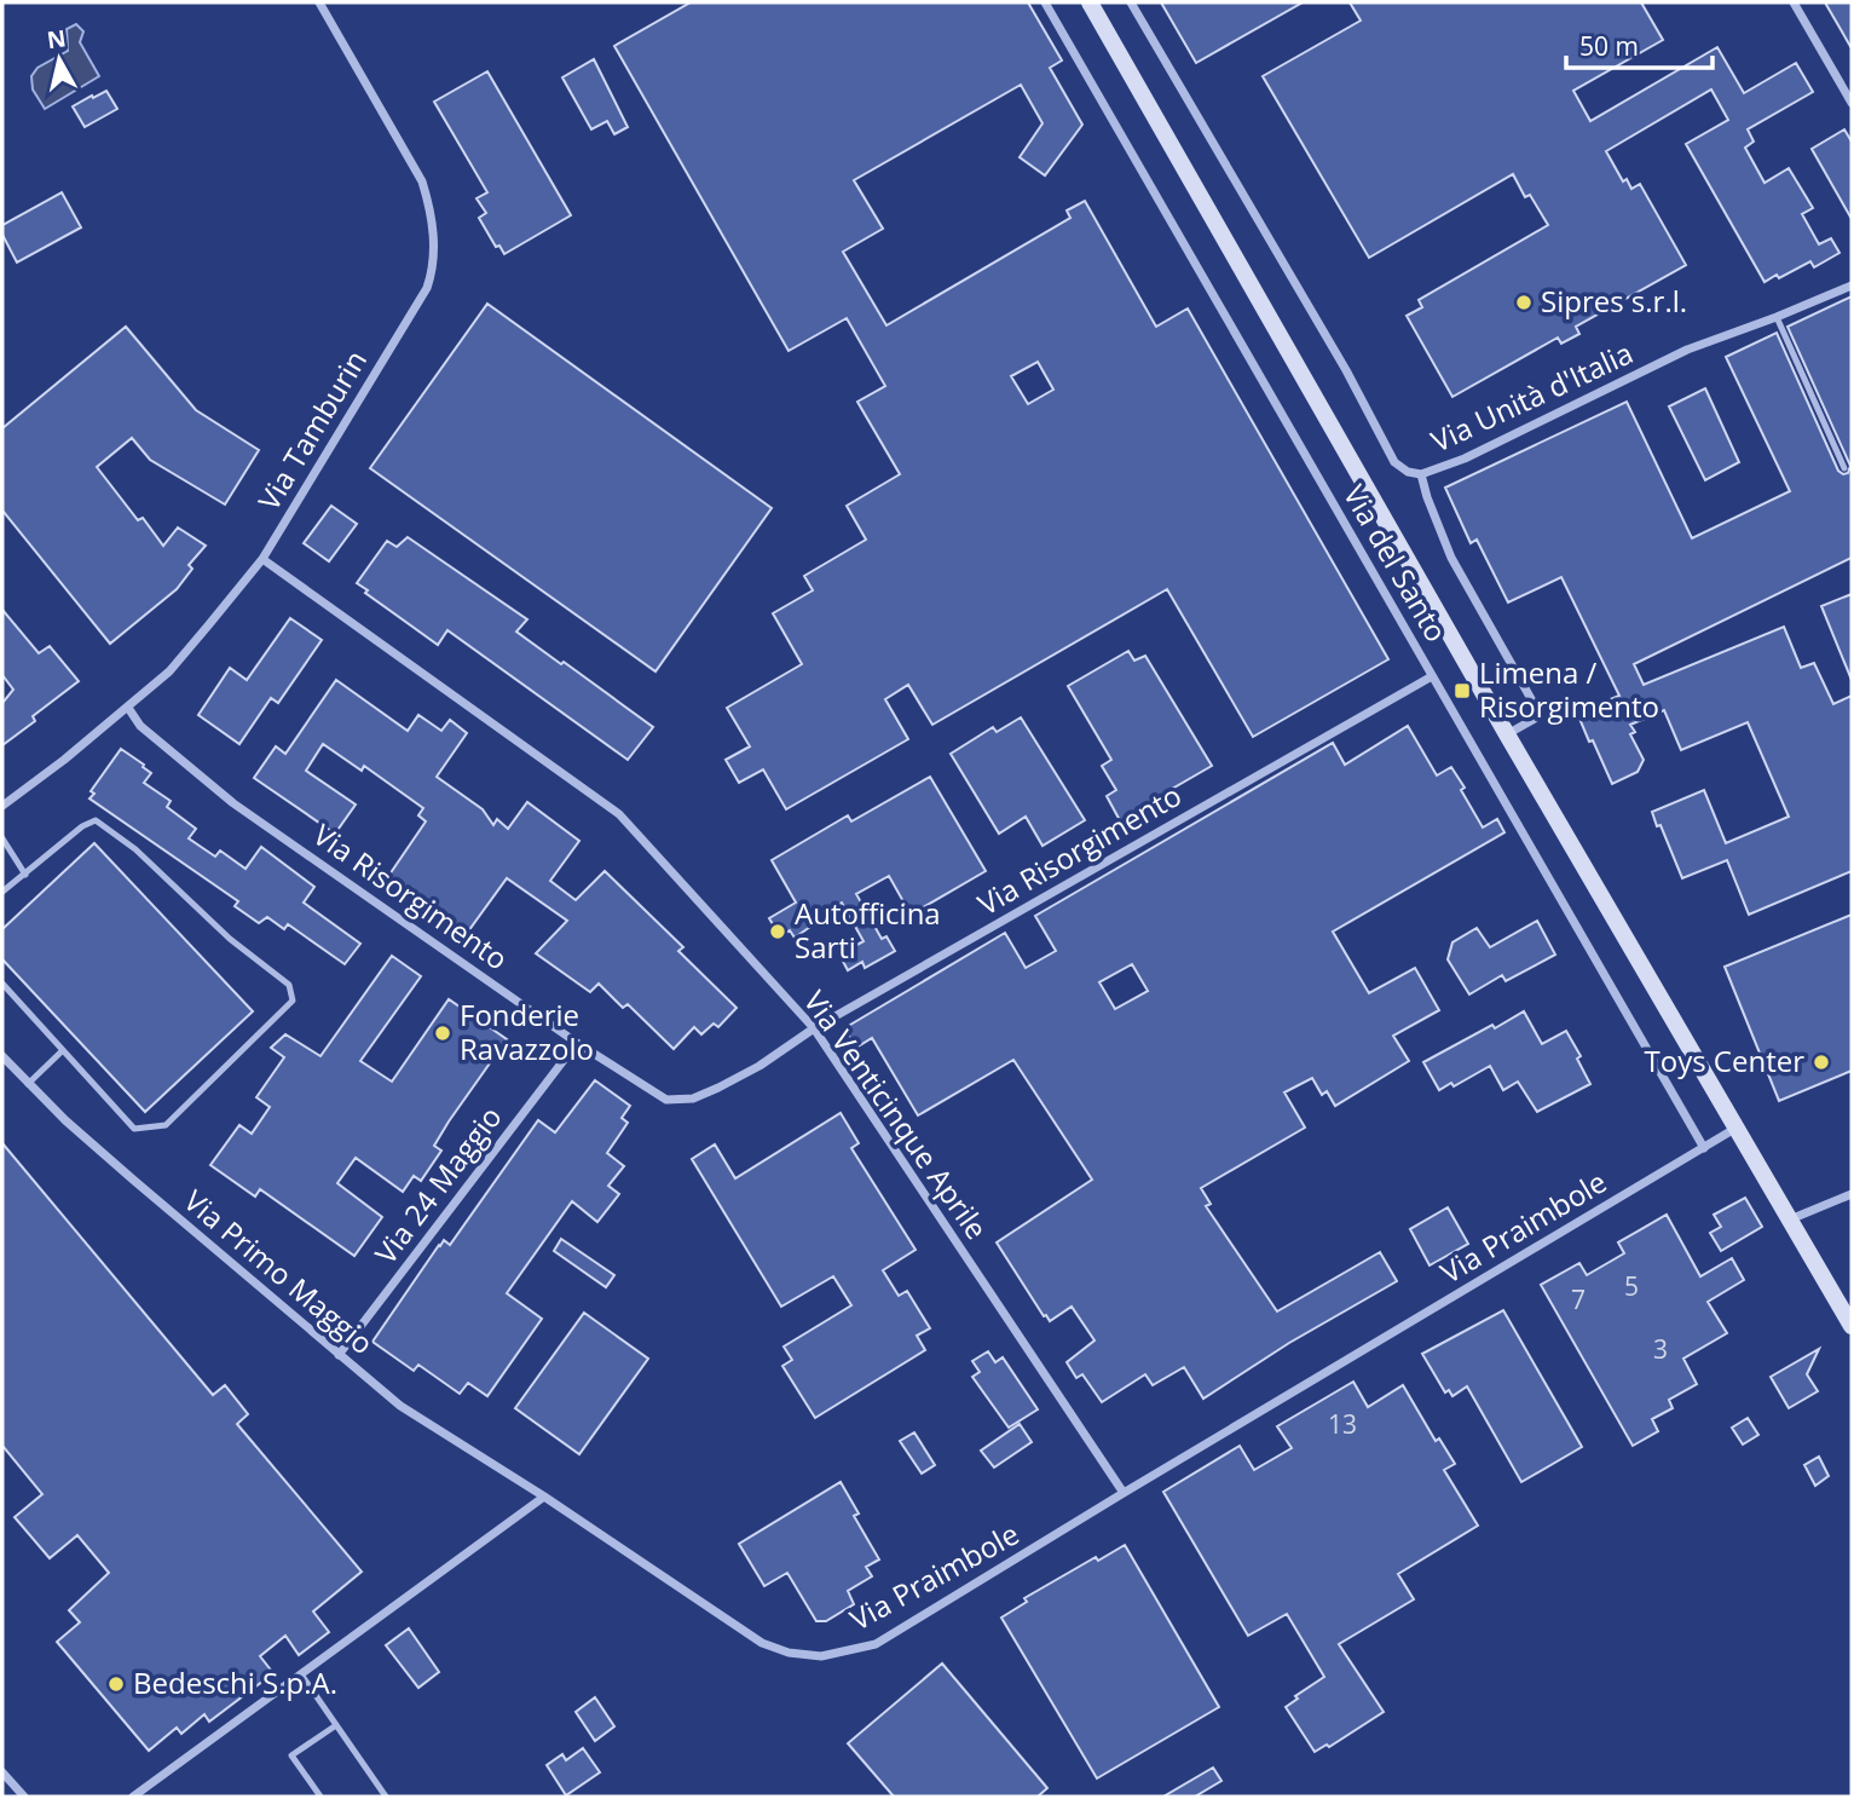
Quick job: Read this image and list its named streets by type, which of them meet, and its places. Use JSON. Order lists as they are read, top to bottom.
{
  "streets": {
    "street": [
      "Via Unità d'Italia",
      "Via Tamburin",
      "Via del Santo",
      "Via Risorgimento",
      "Via Venticinque Aprile",
      "Via 24 Maggio",
      "Via Praimbole",
      "Via Primo Maggio"
    ]
  },
  "crossings": [
    ["Via Unità d'Italia", "Via del Santo"],
    ["Via Tamburin", "Via Risorgimento"],
    ["Via Tamburin", "Via Venticinque Aprile"],
    ["Via del Santo", "Via Risorgimento"],
    ["Via del Santo", "Via Praimbole"],
    ["Via Risorgimento", "Via Venticinque Aprile"],
    ["Via Risorgimento", "Via 24 Maggio"],
    ["Via Venticinque Aprile", "Via Praimbole"],
    ["Via 24 Maggio", "Via Primo Maggio"],
    ["Via Praimbole", "Via Primo Maggio"]
  ],
  "places": {
    "other": [
      "Sipres s.r.l.",
      "Autofficina Sarti",
      "Fonderie Ravazzolo",
      "Toys Center",
      "Bedeschi S.p.A."
    ],
    "transit": ["Limena / Risorgimento"]
  },
  "house_numbers": [
    "5",
    "7",
    "3",
    "13"
  ],
  "scale_bar": "50 m",
  "north": "top"
}
